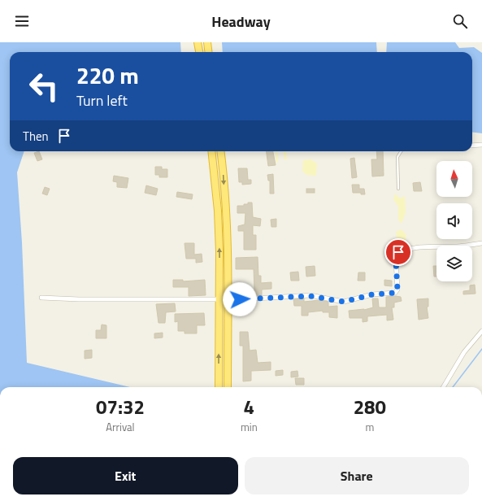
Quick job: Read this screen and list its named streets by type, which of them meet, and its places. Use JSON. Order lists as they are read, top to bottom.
{
  "north": "top",
  "page": {
    "header": "Headway",
    "turn": ["220 m", "Turn left"],
    "then": "Then",
    "eta": [
      "07:32",
      "Arrival",
      "4",
      "min",
      "280",
      "m"
    ],
    "buttons": ["Exit", "Share"]
  }
}
